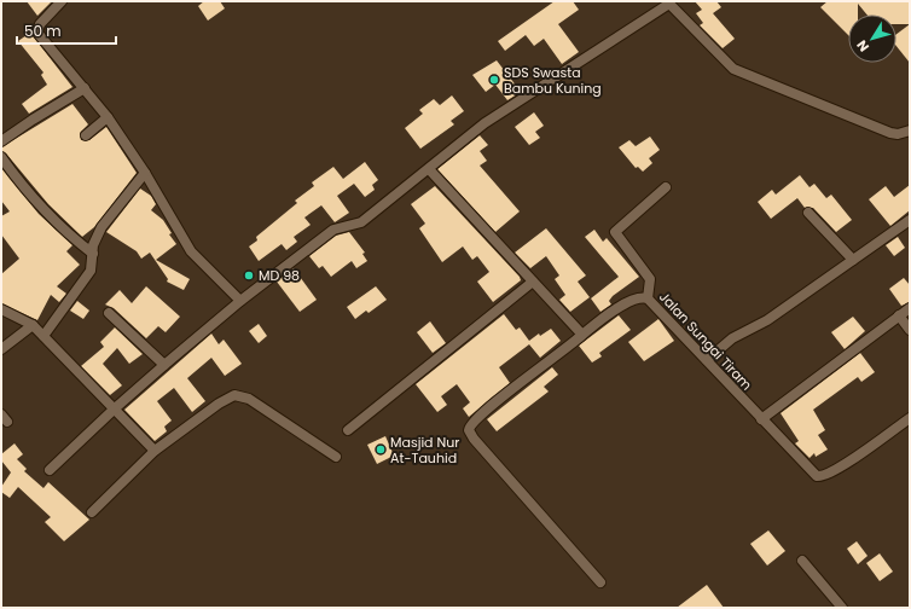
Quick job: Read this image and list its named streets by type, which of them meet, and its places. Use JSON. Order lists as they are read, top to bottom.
{
  "streets": {
    "street": ["Jalan Sungai Tiram"]
  },
  "places": ["SDS Swasta Bambu Kuning", "MD 98", "Masjid Nur At-Tauhid"],
  "scale_bar": "50 m",
  "north": "bottom left"
}
